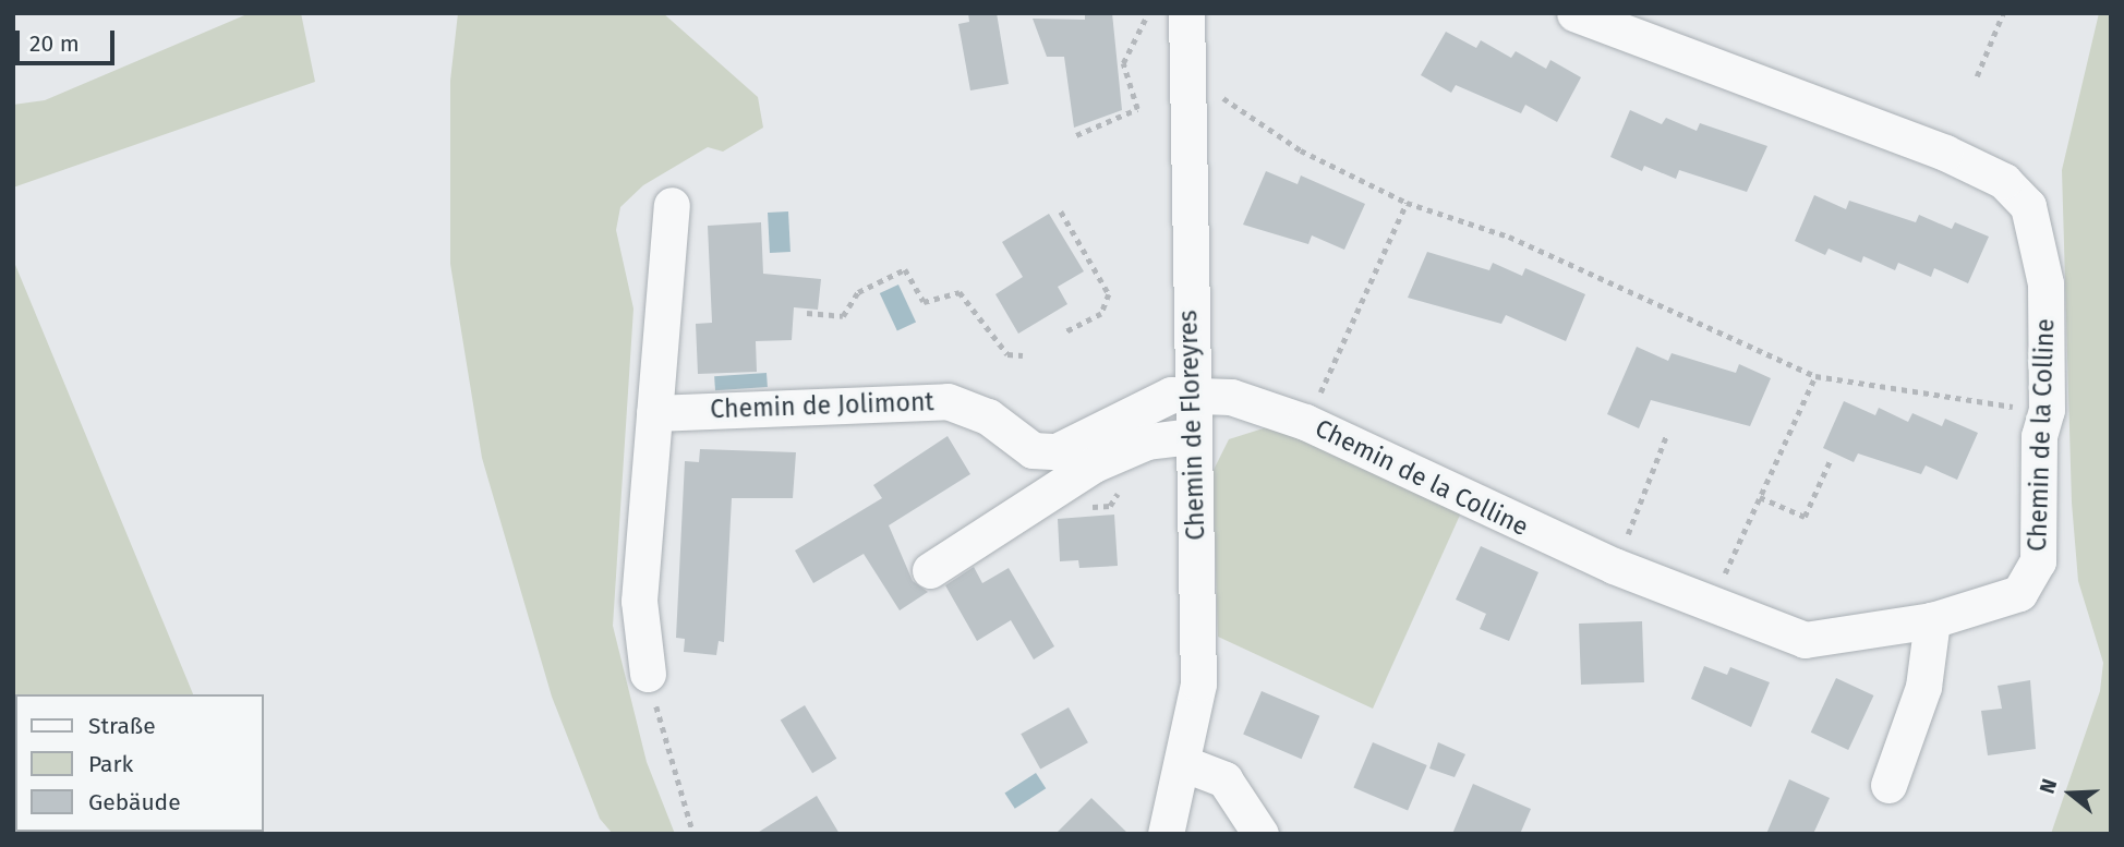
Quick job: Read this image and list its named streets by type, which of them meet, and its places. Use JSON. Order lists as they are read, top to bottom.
{
  "streets": {
    "street": ["Chemin de Jolimont", "Chemin de Floreyres", "Chemin de la Colline"]
  },
  "crossings": [
    ["Chemin de Jolimont", "Chemin de Floreyres"],
    ["Chemin de Jolimont", "Chemin de la Colline"],
    ["Chemin de Floreyres", "Chemin de la Colline"]
  ],
  "legend": ["Straße", "Park", "Gebäude"],
  "scale_bar": "20 m",
  "north": "left"
}
